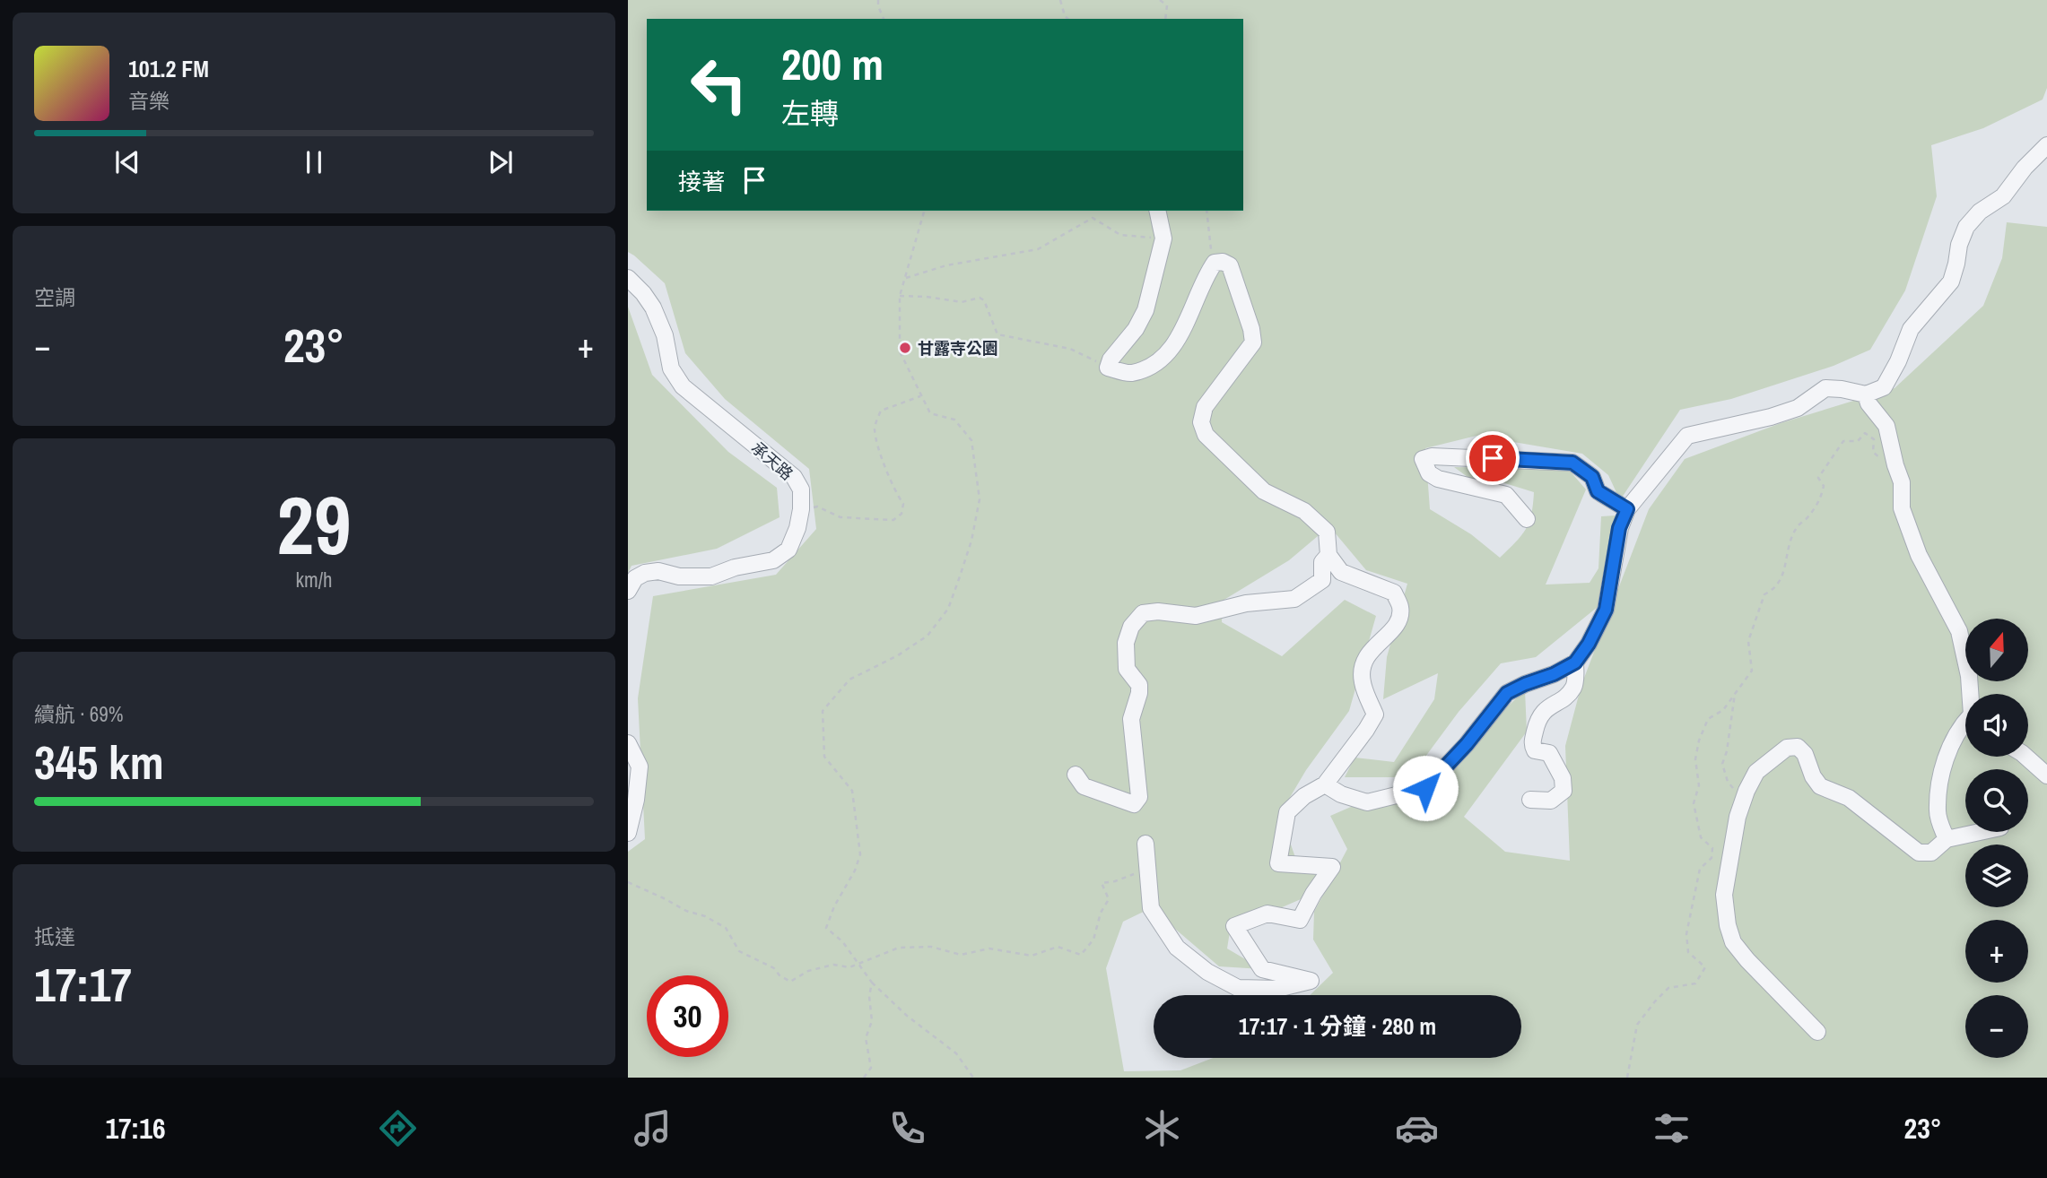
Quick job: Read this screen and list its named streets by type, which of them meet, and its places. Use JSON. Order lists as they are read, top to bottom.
{
  "streets": {
    "street": ["承天路"]
  },
  "places": ["甘露寺公園"],
  "north": "top",
  "page": {
    "turn": ["200 m", "左轉"],
    "song": ["101.2 FM", "音樂"],
    "then": "接著",
    "tile": [
      "空調",
      ["29", "km/h"],
      ["續航 · 69%", "345 km"],
      ["抵達", "17:17"]
    ],
    "heat": ["−", "23°", "+"],
    "map_buttons": ["+", "−"],
    "limit": "30",
    "trip": "17:17 · 1 分鐘 · 280 m",
    "tabs": ["17:16", "23°"]
  }
}
